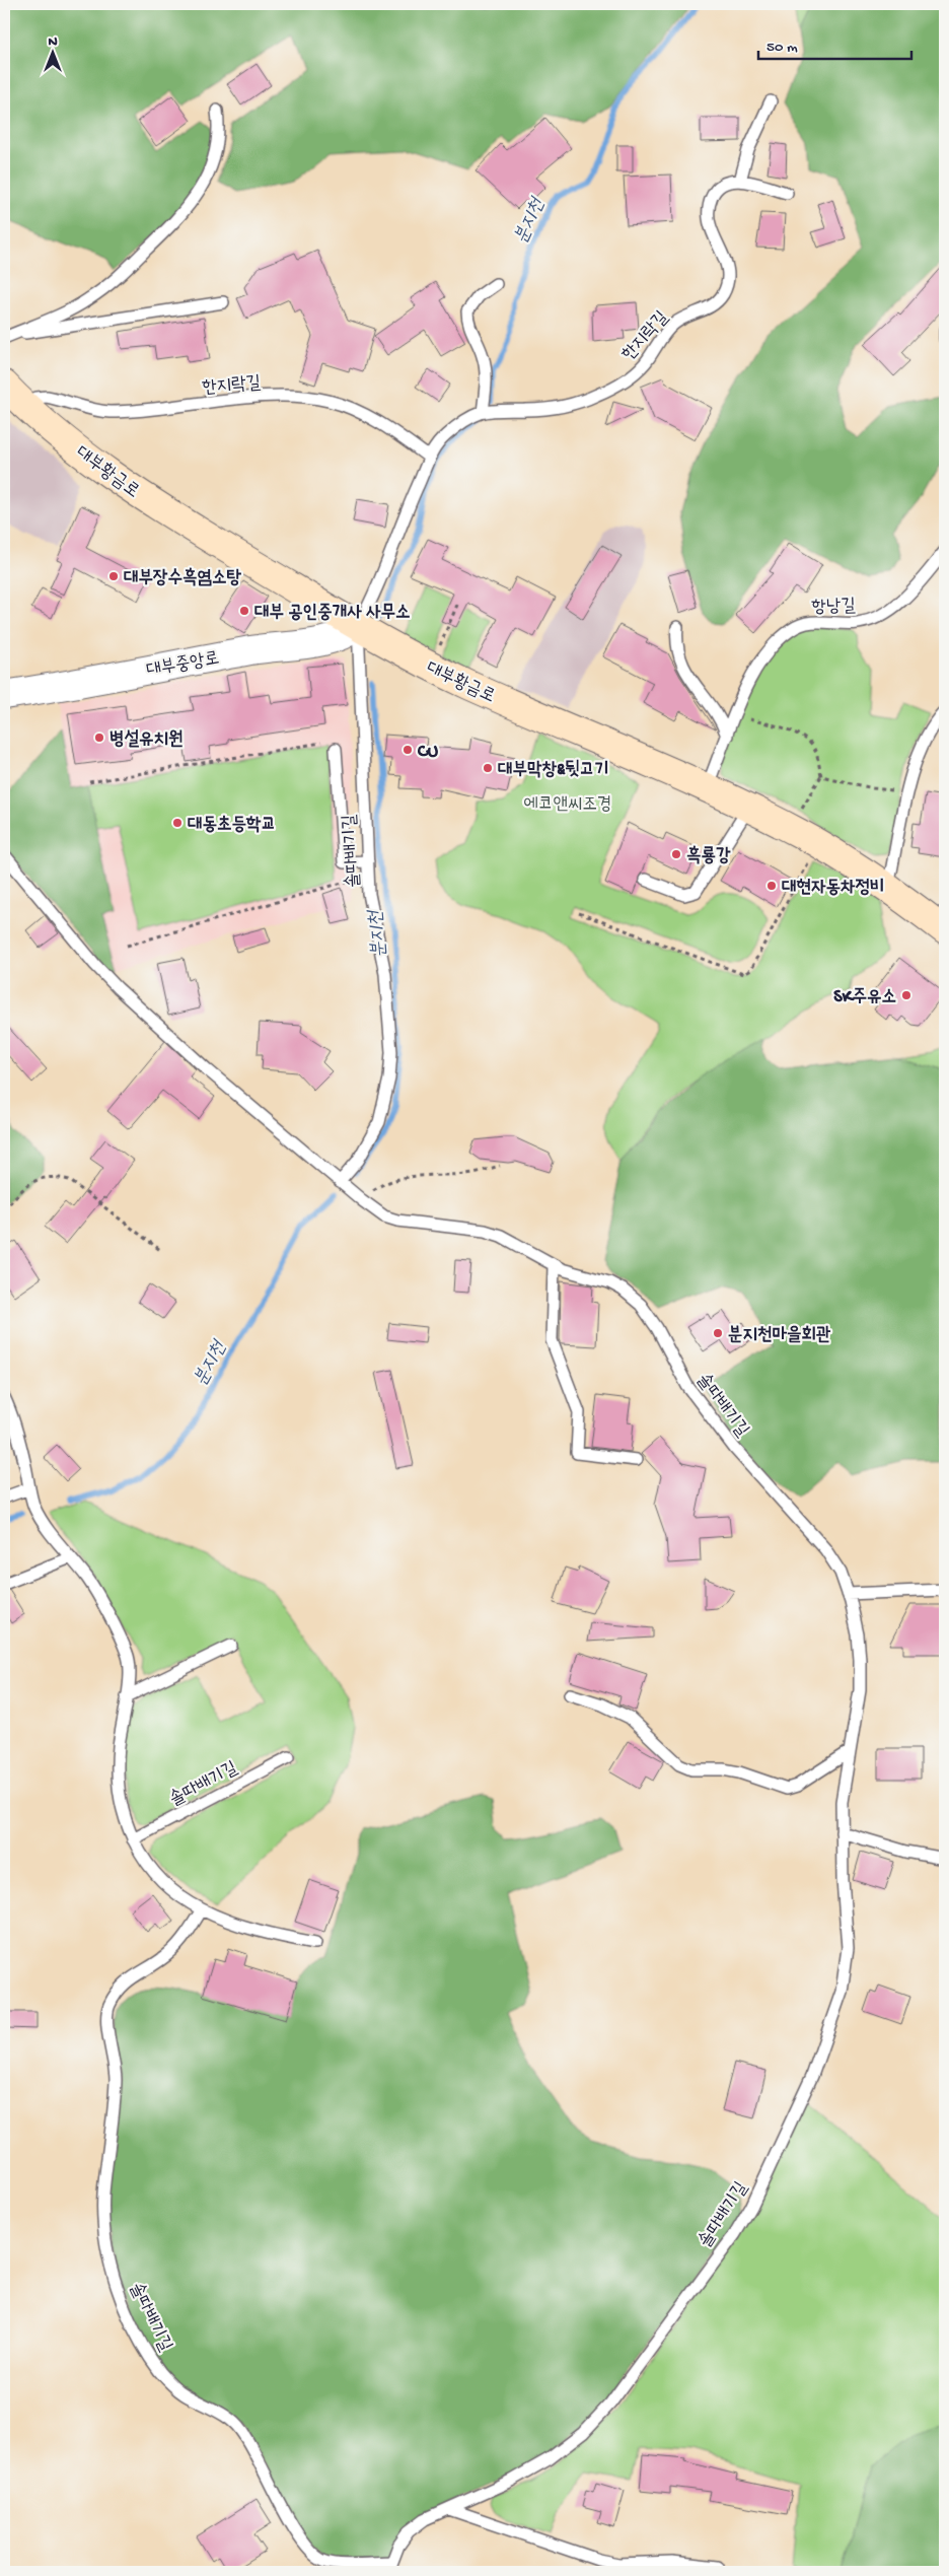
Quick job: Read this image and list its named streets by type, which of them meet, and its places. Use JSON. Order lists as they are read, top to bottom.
{
  "streets": {
    "main road": ["대부황금로"],
    "street": ["대부중앙로"],
    "lane": ["한지락길", "항낭길", "솔따배기길"]
  },
  "crossings": [
    ["한지락길", "대부황금로"],
    ["한지락길", "대부중앙로"],
    ["한지락길", "솔따배기길"],
    ["대부황금로", "항낭길"],
    ["대부황금로", "대부중앙로"],
    ["대부황금로", "솔따배기길"],
    ["대부중앙로", "솔따배기길"]
  ],
  "water": ["분지천"],
  "parks": ["에코앤씨조경"],
  "places": [
    "대부장수흑염소탕",
    "대부 공인중개사 사무소",
    "병설유치원",
    "CU",
    "대부막창&뒷고기",
    "대동초등학교",
    "흑룡강",
    "대현자동차정비",
    "SK주유소",
    "분지천마을회관"
  ],
  "scale_bar": "50 m",
  "north": "top"
}
